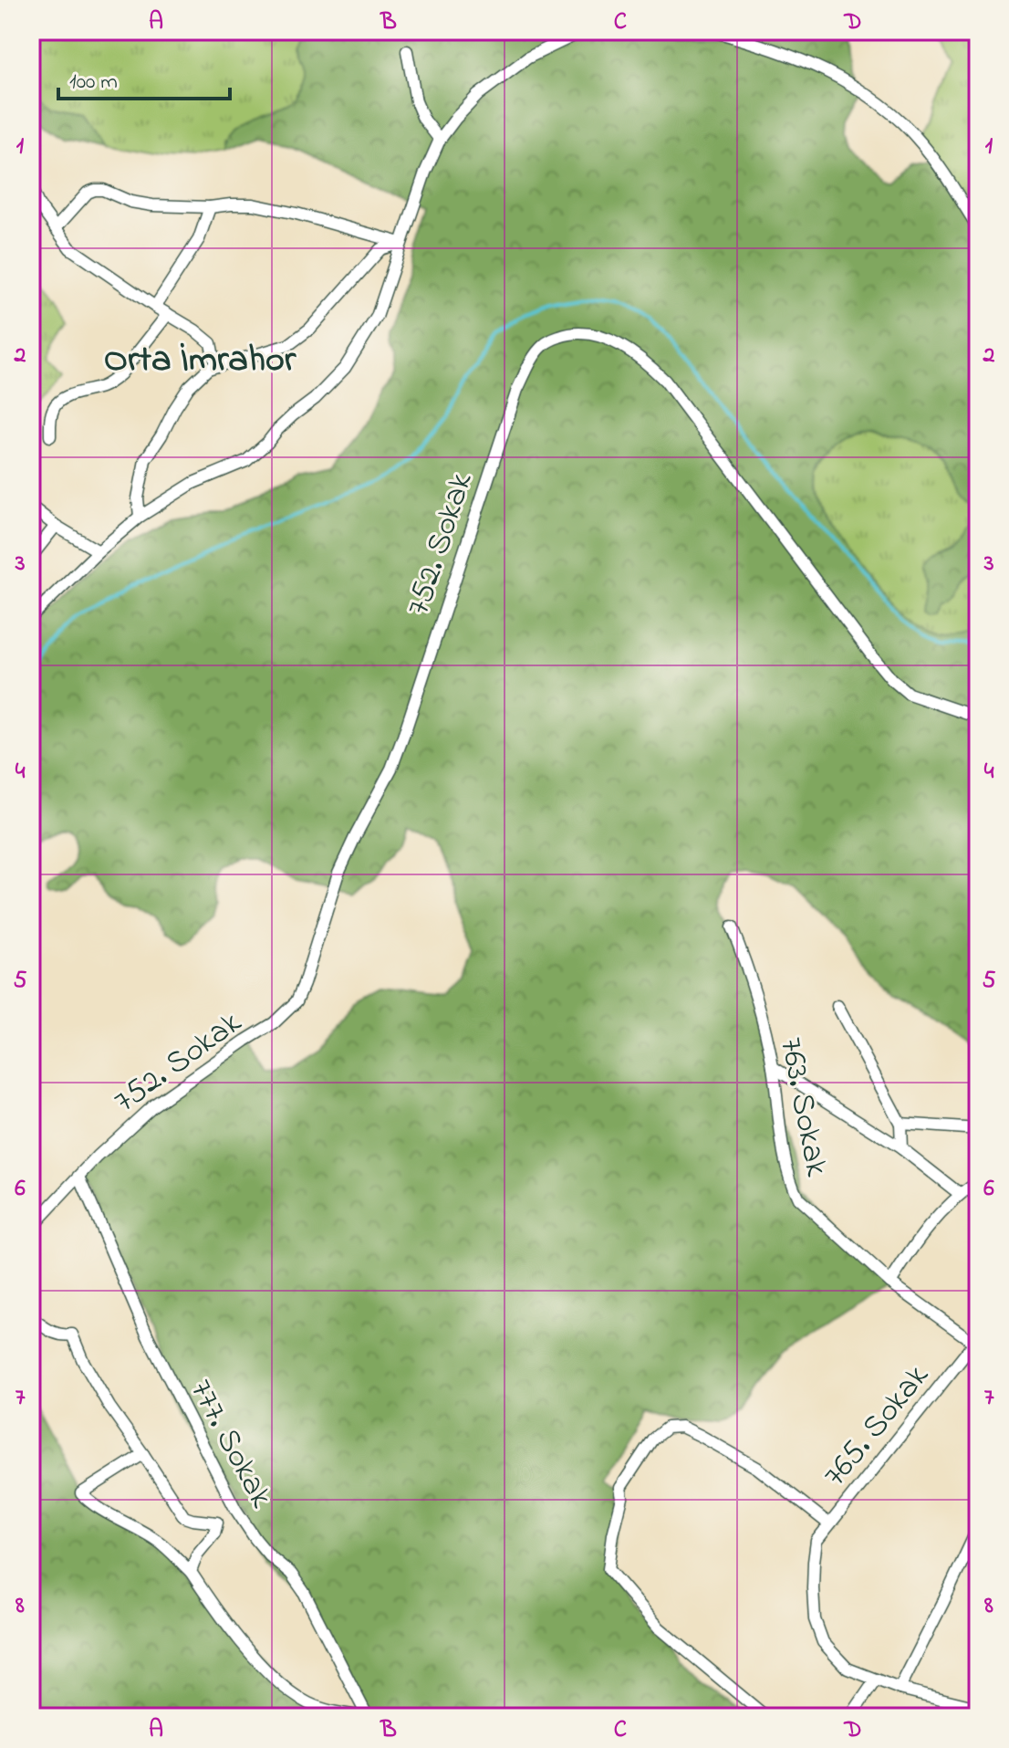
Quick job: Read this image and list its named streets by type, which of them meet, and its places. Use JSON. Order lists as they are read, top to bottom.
{
  "streets": {
    "street": [
      "752. Sokak",
      "763. Sokak",
      "765. Sokak",
      "777. Sokak"
    ]
  },
  "crossings": [
    ["752. Sokak", "777. Sokak"],
    ["763. Sokak", "765. Sokak"]
  ],
  "districts": ["Orta İmrahor"],
  "scale_bar": "100 m",
  "grid": {
    "columns": [
      "A",
      "B",
      "C",
      "D"
    ],
    "rows": [
      "1",
      "2",
      "3",
      "4",
      "5",
      "6",
      "7",
      "8"
    ]
  }
}
